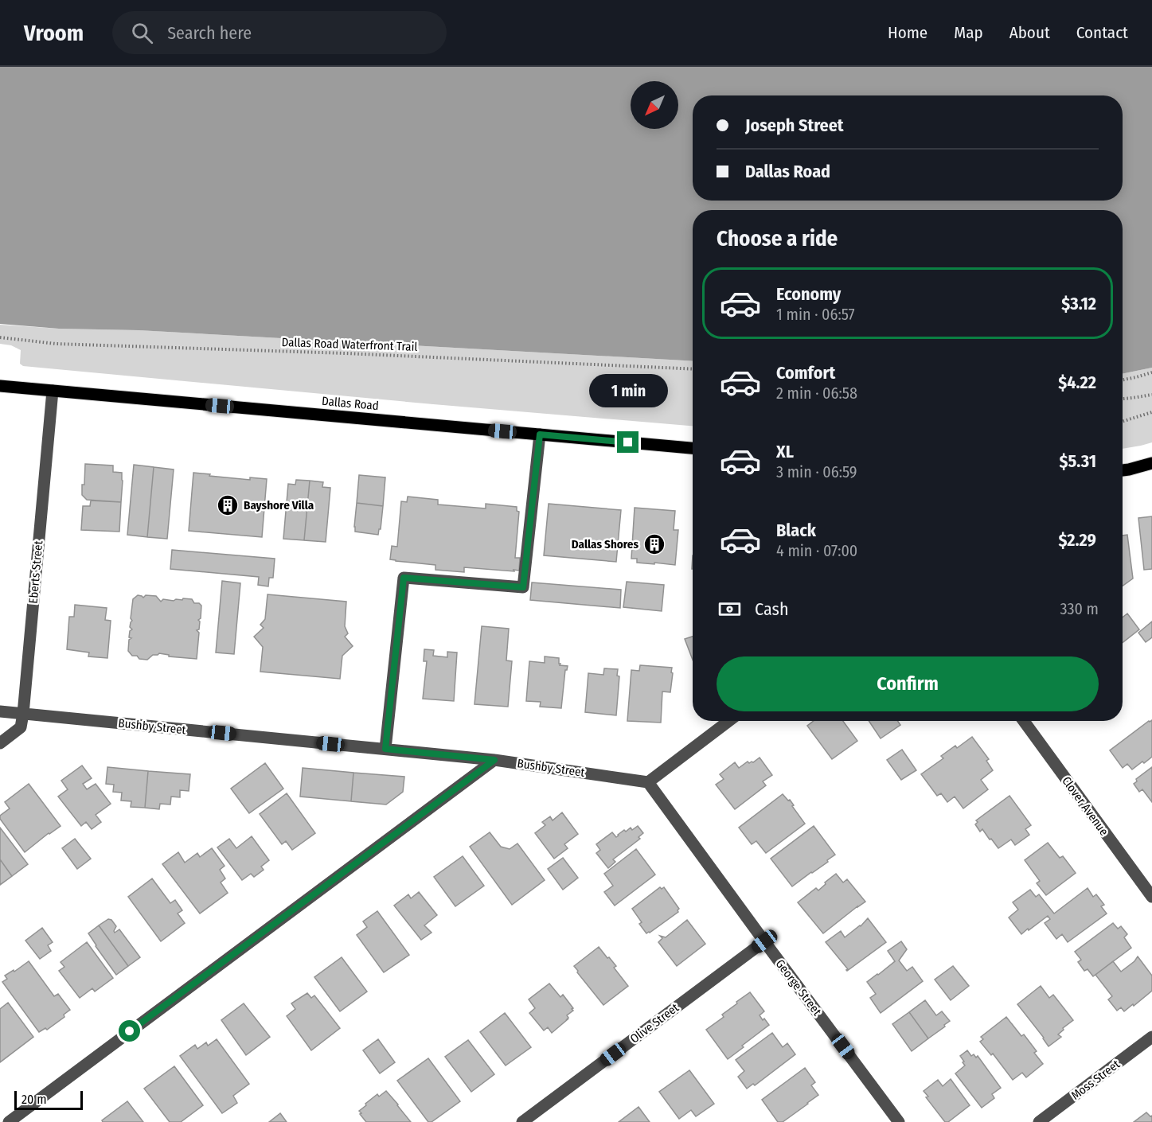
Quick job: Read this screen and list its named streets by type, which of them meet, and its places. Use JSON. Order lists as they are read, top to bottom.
{
  "streets": {
    "main road": ["Dallas Road"],
    "street": [
      "Eberts Street",
      "Bushby Street",
      "Clover Avenue",
      "George Street",
      "Olive Street",
      "Moss Street"
    ],
    "path": ["Dallas Road Waterfront Trail"]
  },
  "crossings": [
    ["Dallas Road", "Eberts Street"],
    ["Eberts Street", "Bushby Street"],
    ["Bushby Street", "George Street"],
    ["George Street", "Olive Street"]
  ],
  "places": {
    "building": ["Bayshore Villa", "Dallas Shores"]
  },
  "scale_bar": "20 m",
  "north": "bottom left",
  "page": {
    "header": "Vroom",
    "search": "Search here",
    "nav": [
      "Home",
      "Map",
      "About",
      "Contact"
    ],
    "banner": ["Joseph Street", "Dallas Road"],
    "heading": "Choose a ride",
    "list": [
      {
        "name": "Economy",
        "note": "1 min · 06:57",
        "value": "$3.12"
      },
      {
        "name": "Comfort",
        "note": "2 min · 06:58",
        "value": "$4.22"
      },
      {
        "name": "XL",
        "note": "3 min · 06:59",
        "value": "$5.31"
      },
      {
        "name": "Black",
        "note": "4 min · 07:00",
        "value": "$2.29"
      }
    ],
    "bubble": "1 min",
    "pay": ["Cash", "330 m"],
    "buttons": "Confirm",
    "scale": "20 m"
  }
}
